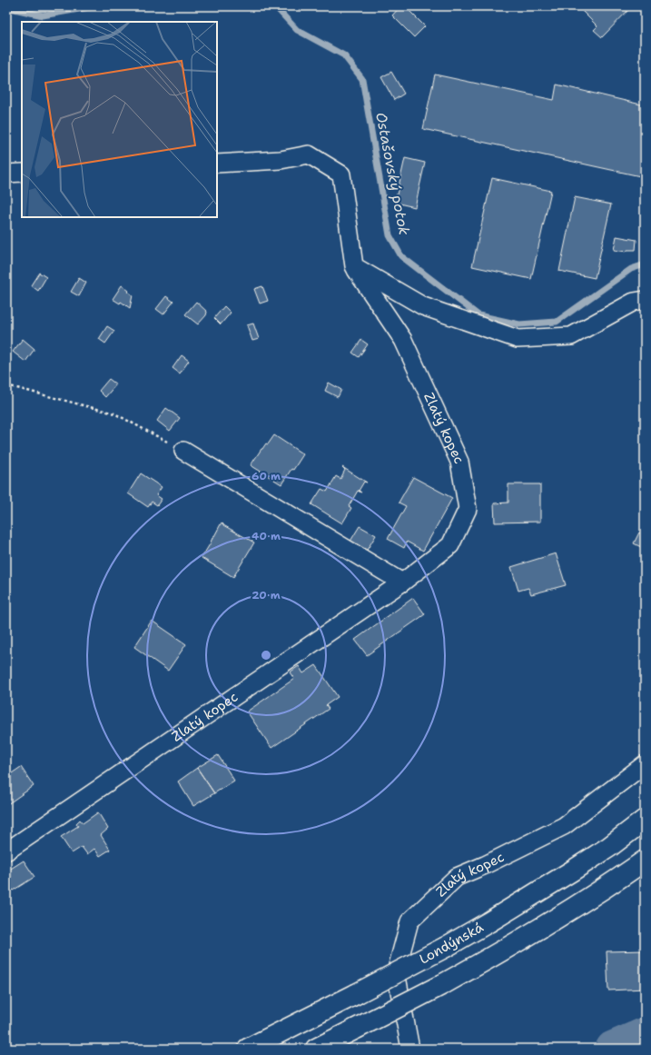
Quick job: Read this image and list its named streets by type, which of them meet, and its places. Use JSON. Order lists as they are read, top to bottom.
{
  "streets": {
    "highway": ["Londýnská"],
    "street": ["Zlatý kopec"]
  },
  "water": ["Ostašovský potok"],
  "rings": ["60 m", "40 m", "20 m"]
}
